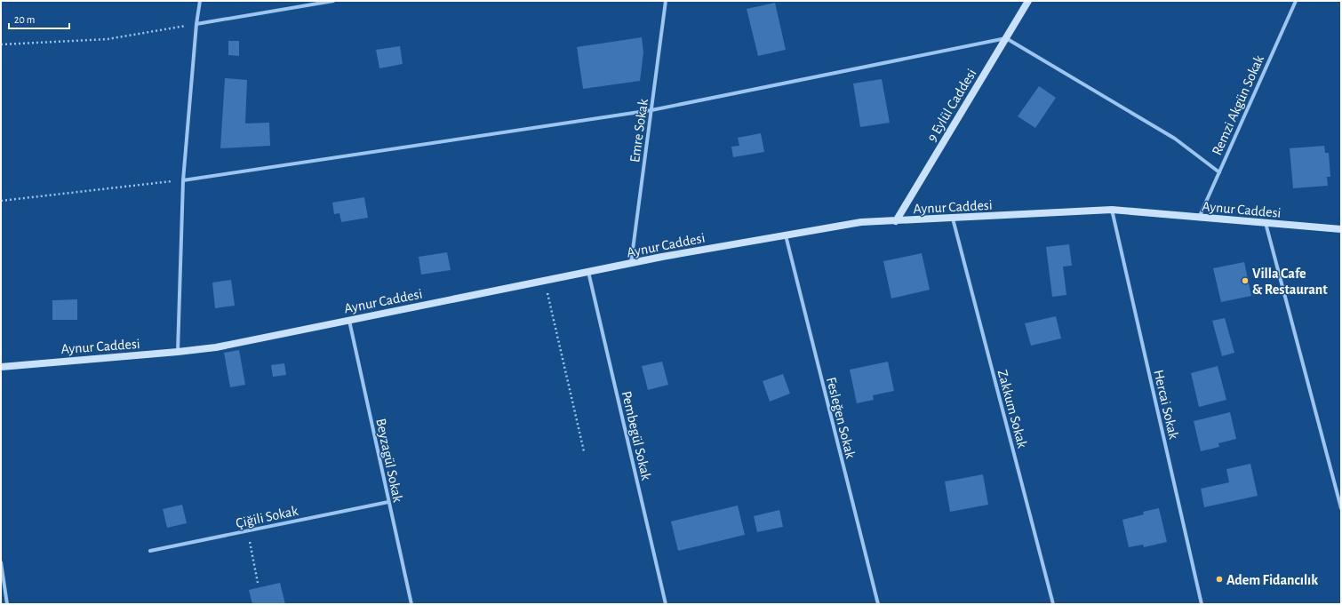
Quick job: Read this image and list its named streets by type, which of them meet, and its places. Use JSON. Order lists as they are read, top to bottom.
{
  "streets": {
    "street": [
      "9 Eylül Caddesi",
      "Remzi Akgün Sokak",
      "Emre Sokak",
      "Aynur Caddesi",
      "Hercai Sokak",
      "Zakkum Sokak",
      "Fesleğen Sokak",
      "Pembegül Sokak",
      "Beyzagül Sokak",
      "Çiğili Sokak"
    ]
  },
  "crossings": [
    ["9 Eylül Caddesi", "Aynur Caddesi"],
    ["Remzi Akgün Sokak", "Aynur Caddesi"],
    ["Emre Sokak", "Aynur Caddesi"],
    ["Aynur Caddesi", "Hercai Sokak"],
    ["Aynur Caddesi", "Zakkum Sokak"],
    ["Aynur Caddesi", "Fesleğen Sokak"],
    ["Aynur Caddesi", "Pembegül Sokak"],
    ["Aynur Caddesi", "Beyzagül Sokak"],
    ["Beyzagül Sokak", "Çiğili Sokak"]
  ],
  "places": ["Villa Cafe & Restaurant", "Adem Fidancılık"],
  "scale_bar": "20 m"
}
